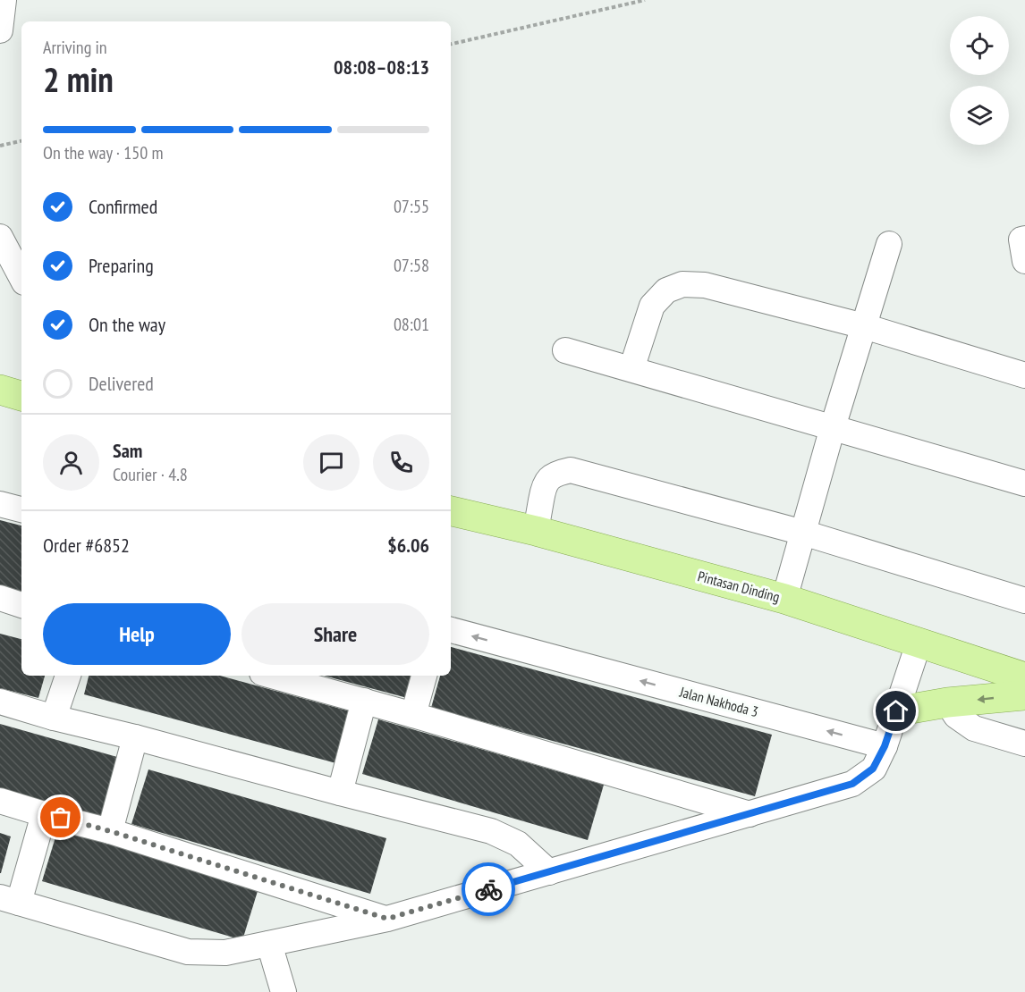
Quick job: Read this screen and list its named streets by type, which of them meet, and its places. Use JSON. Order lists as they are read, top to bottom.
{
  "streets": {
    "main road": ["Pintasan Dinding"],
    "street": ["Jalan Nakhoda 3"]
  },
  "page": {
    "heading": ["2 min", "Arriving in", "08:08–08:13"],
    "panel": [
      "Sam",
      "Courier · 4.8",
      "Order #6852",
      "$6.06"
    ],
    "bar": "On the way · 150 m",
    "list": [
      ["Confirmed", "07:55"],
      ["Preparing", "07:58"],
      ["On the way", "08:01"],
      "Delivered"
    ],
    "buttons": ["Help", "Share"]
  }
}
